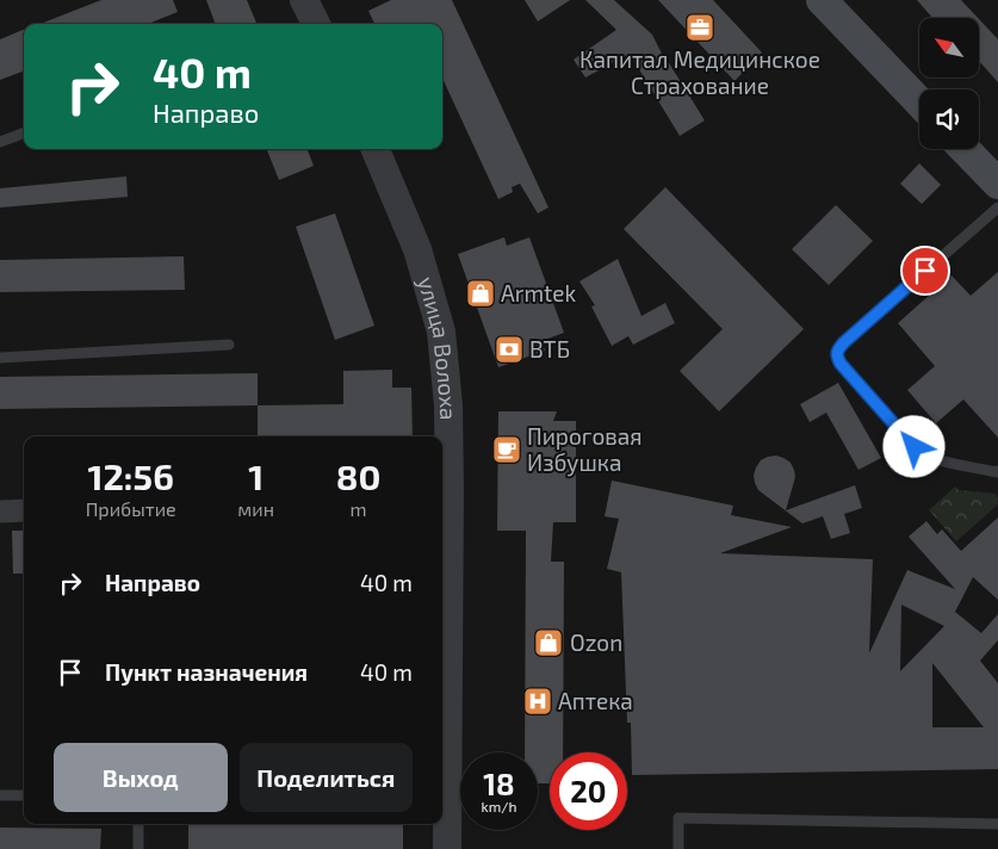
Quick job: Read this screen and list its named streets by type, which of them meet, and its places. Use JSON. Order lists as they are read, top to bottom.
{
  "streets": {
    "street": ["улица Волоха"]
  },
  "places": {
    "office": ["Капитал Медицинское Страхование"],
    "shop": ["Armtek", "Ozon"],
    "bank": ["ВТБ"],
    "cafe": ["Пироговая Избушка"],
    "hospital": ["Аптека"]
  },
  "north": "top left",
  "page": {
    "turn": ["40 m", "Направо"],
    "eta": [
      "12:56",
      "Прибытие",
      "1",
      "мин",
      "80",
      "m"
    ],
    "list": [
      {
        "name": "Направо",
        "value": "40 m"
      },
      {
        "name": "Пункт назначения",
        "value": "40 m"
      }
    ],
    "buttons": ["Выход", "Поделиться"],
    "speed": "18 km/h",
    "limit": "20"
  }
}
